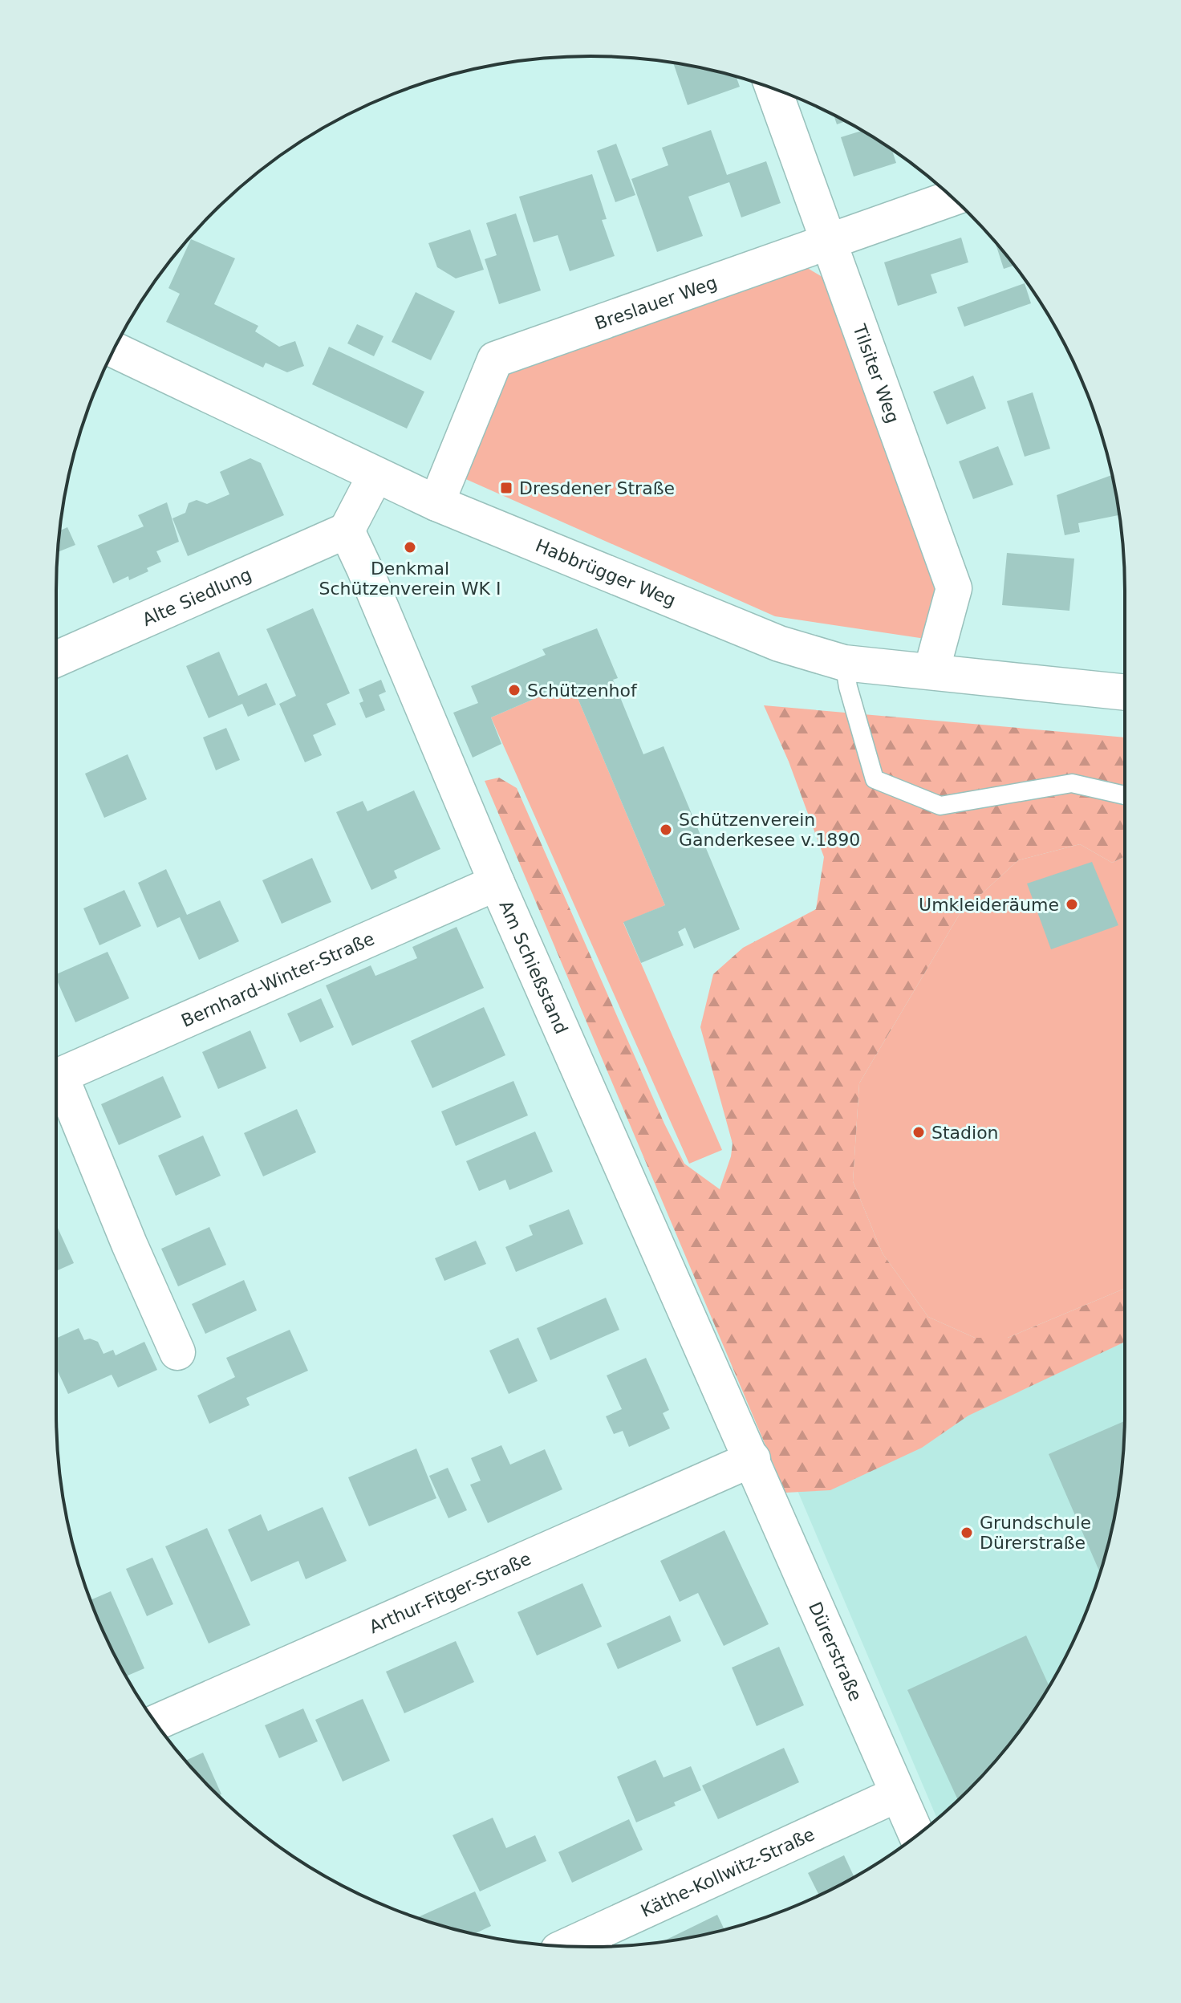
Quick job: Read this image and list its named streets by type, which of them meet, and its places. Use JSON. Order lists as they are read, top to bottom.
{
  "streets": {
    "street": [
      "Breslauer Weg",
      "Tilsiter Weg",
      "Habbrügger Weg",
      "Alte Siedlung",
      "Am Schießstand",
      "Bernhard-Winter-Straße",
      "Arthur-Fitger-Straße",
      "Dürerstraße",
      "Käthe-Kollwitz-Straße"
    ]
  },
  "crossings": [
    ["Breslauer Weg", "Tilsiter Weg"],
    ["Breslauer Weg", "Habbrügger Weg"],
    ["Tilsiter Weg", "Habbrügger Weg"],
    ["Alte Siedlung", "Am Schießstand"],
    ["Am Schießstand", "Bernhard-Winter-Straße"],
    ["Am Schießstand", "Arthur-Fitger-Straße"],
    ["Am Schießstand", "Dürerstraße"],
    ["Arthur-Fitger-Straße", "Dürerstraße"],
    ["Dürerstraße", "Käthe-Kollwitz-Straße"]
  ],
  "places": {
    "transit": ["Dresdener Straße"],
    "other": [
      "Denkmal Schützenverein WK I",
      "Schützenhof",
      "Schützenverein Ganderkesee v.1890",
      "Umkleideräume",
      "Stadion",
      "Grundschule Dürerstraße"
    ]
  }
}
